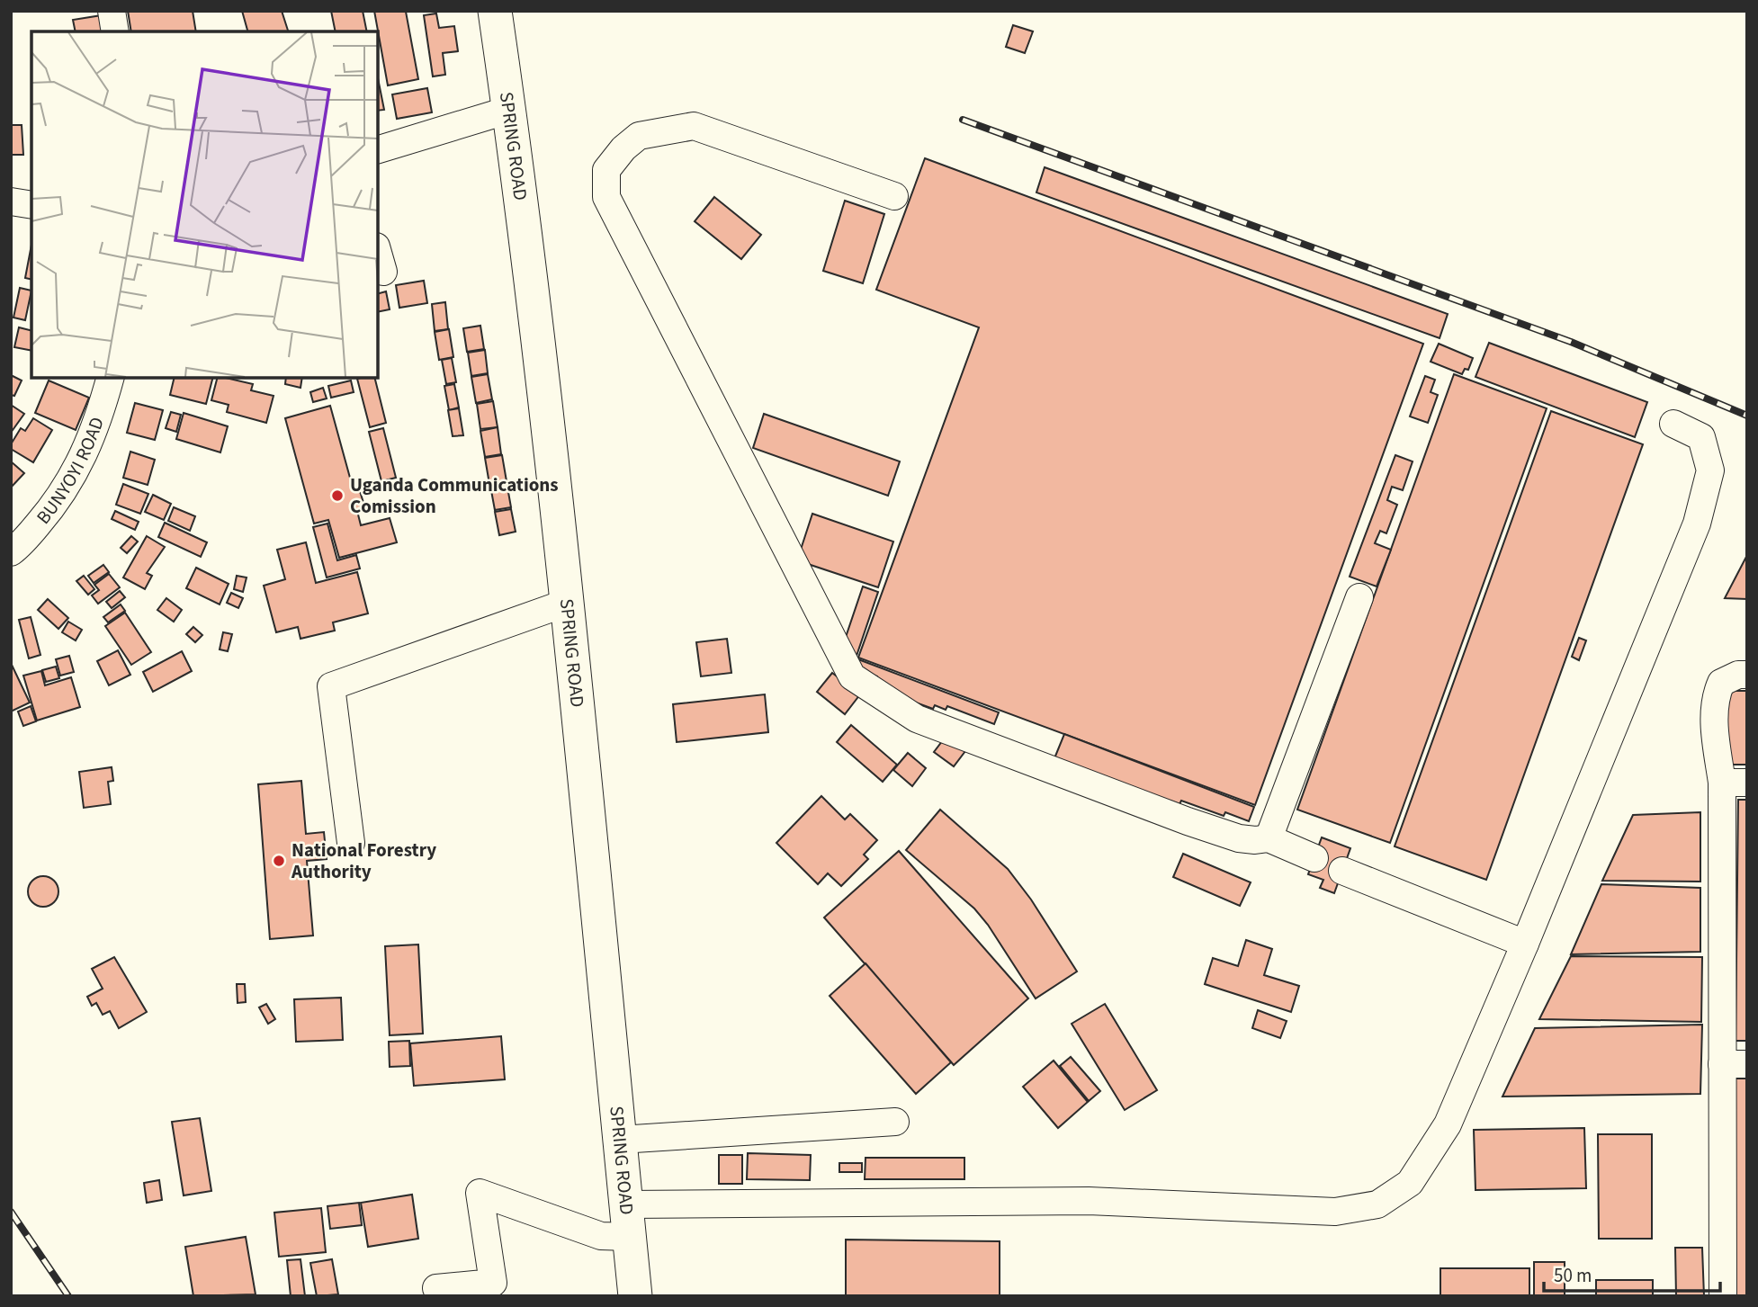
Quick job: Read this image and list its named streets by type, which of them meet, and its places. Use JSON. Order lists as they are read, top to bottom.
{
  "streets": {
    "main road": ["SPRING ROAD"],
    "street": ["BUNYOYI ROAD"]
  },
  "places": ["Uganda Communications Comission", "National Forestry Authority"],
  "scale_bar": "50 m"
}
